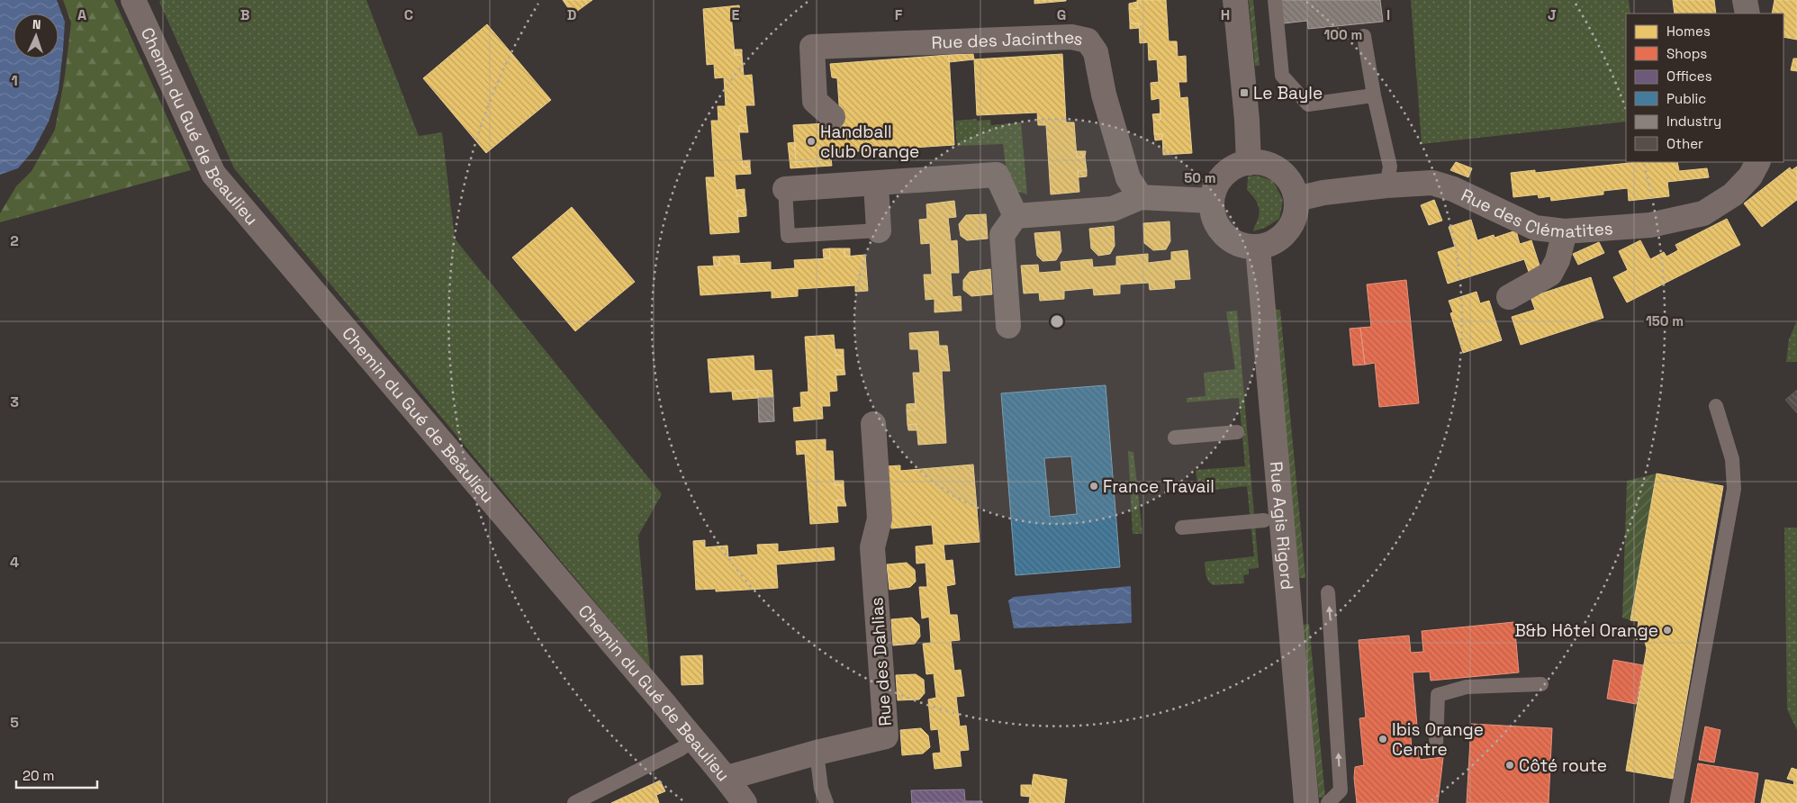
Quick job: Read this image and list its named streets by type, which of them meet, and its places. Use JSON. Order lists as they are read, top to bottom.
{
  "streets": {
    "street": [
      "Rue des Jacinthes",
      "Chemin du Gué de Beaulieu",
      "Rue des Clématites",
      "Rue Agis Rigord",
      "Rue des Dahlias"
    ]
  },
  "crossings": [
    ["Chemin du Gué de Beaulieu", "Rue des Dahlias"],
    ["Rue des Clématites", "Rue Agis Rigord"]
  ],
  "places": {
    "transit": ["Le Bayle"],
    "other": [
      "Handball club Orange",
      "France Travail",
      "B&b Hôtel Orange",
      "Ibis Orange Centre",
      "Côté route"
    ]
  },
  "legend": [
    "Homes",
    "Shops",
    "Offices",
    "Public",
    "Industry",
    "Other"
  ],
  "scale_bar": "20 m",
  "north": "top",
  "grid": {
    "columns": [
      "A",
      "B",
      "C",
      "D",
      "E",
      "F",
      "G",
      "H",
      "I",
      "J"
    ],
    "rows": [
      "1",
      "2",
      "3",
      "4",
      "5"
    ]
  },
  "rings": ["100 m", "50 m", "150 m"]
}
